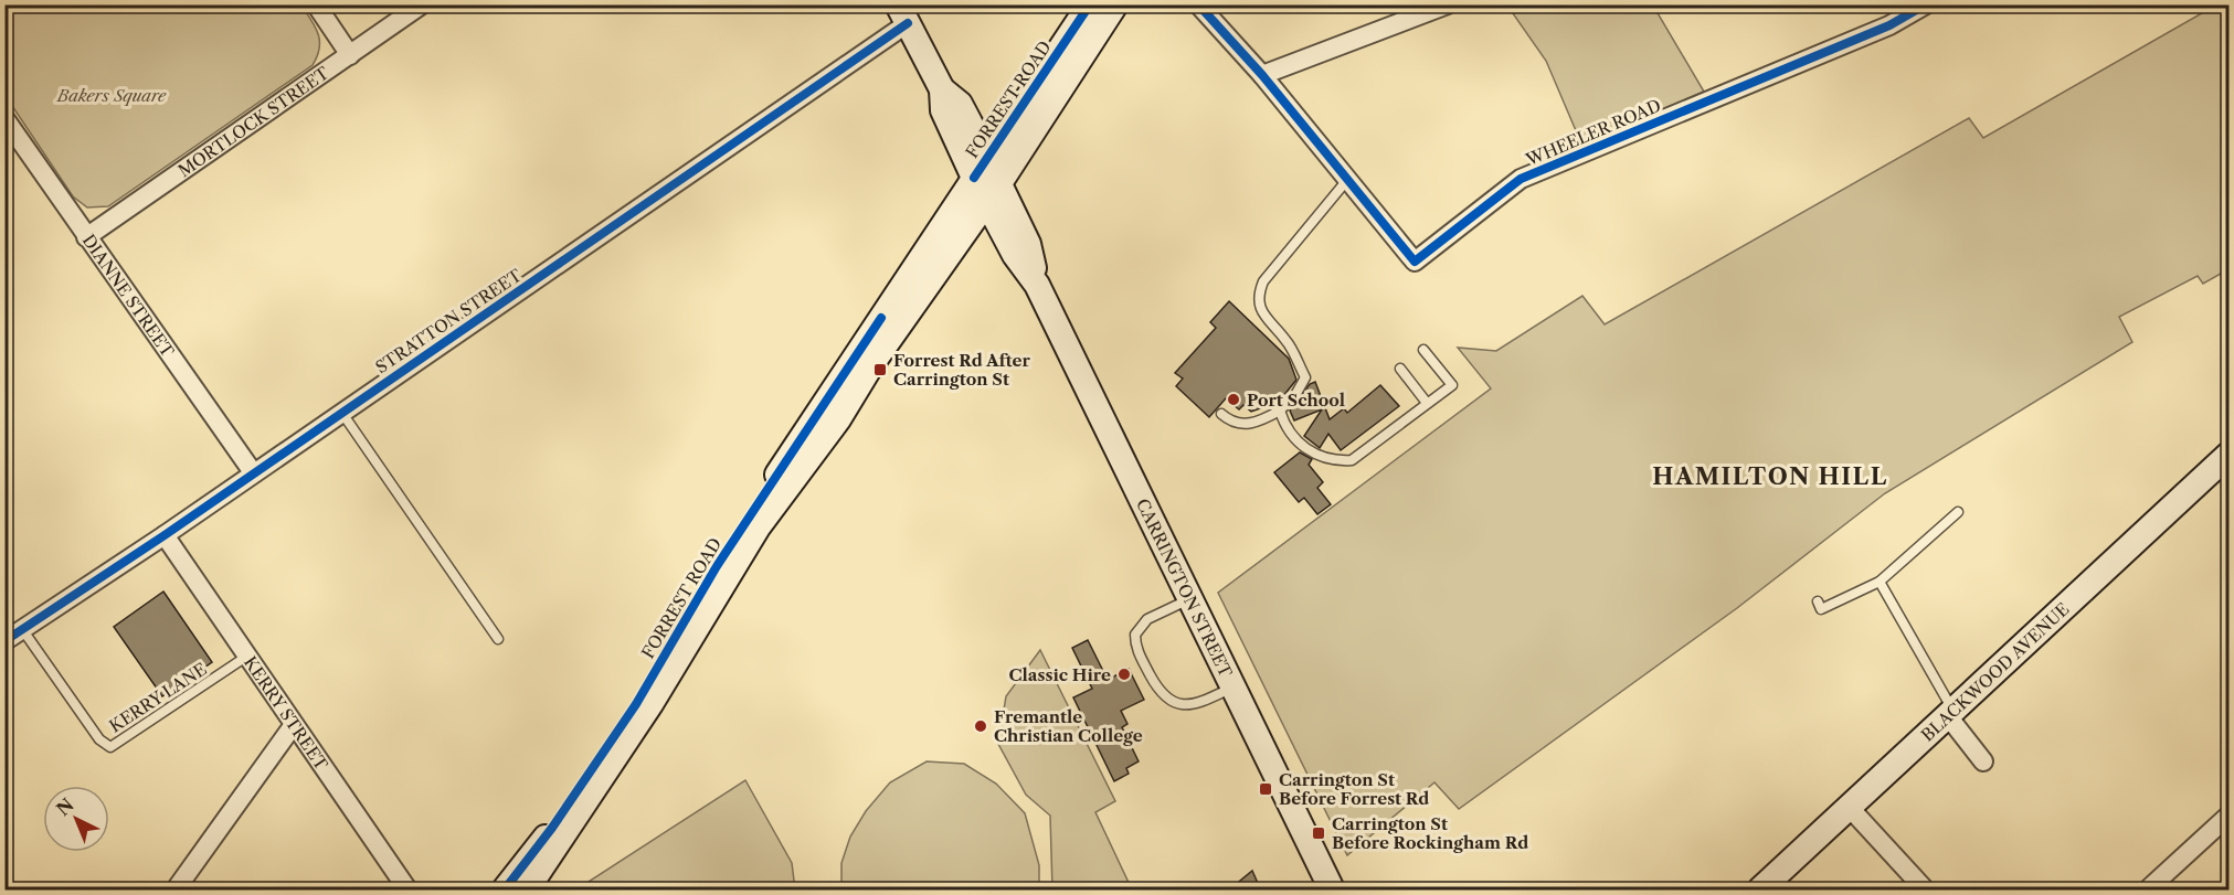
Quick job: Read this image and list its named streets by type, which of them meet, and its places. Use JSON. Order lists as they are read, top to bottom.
{
  "streets": {
    "main road": ["FORREST ROAD", "CARRINGTON STREET", "BLACKWOOD AVENUE"],
    "street": [
      "MORTLOCK STREET",
      "WHEELER ROAD",
      "DIANNE STREET",
      "STRATTON STREET",
      "KERRY STREET"
    ],
    "lane": ["KERRY LANE"]
  },
  "crossings": [
    ["FORREST ROAD", "CARRINGTON STREET"],
    ["MORTLOCK STREET", "DIANNE STREET"],
    ["DIANNE STREET", "STRATTON STREET"],
    ["STRATTON STREET", "CARRINGTON STREET"],
    ["STRATTON STREET", "KERRY LANE"],
    ["STRATTON STREET", "KERRY STREET"],
    ["KERRY LANE", "KERRY STREET"]
  ],
  "districts": ["HAMILTON HILL"],
  "parks": ["Bakers Square"],
  "places": {
    "transit": ["Forrest Rd After Carrington St", "Carrington St Before Forrest Rd", "Carrington St Before Rockingham Rd"],
    "other": ["Port School", "Classic Hire", "Fremantle Christian College"]
  },
  "north": "top left"
}
